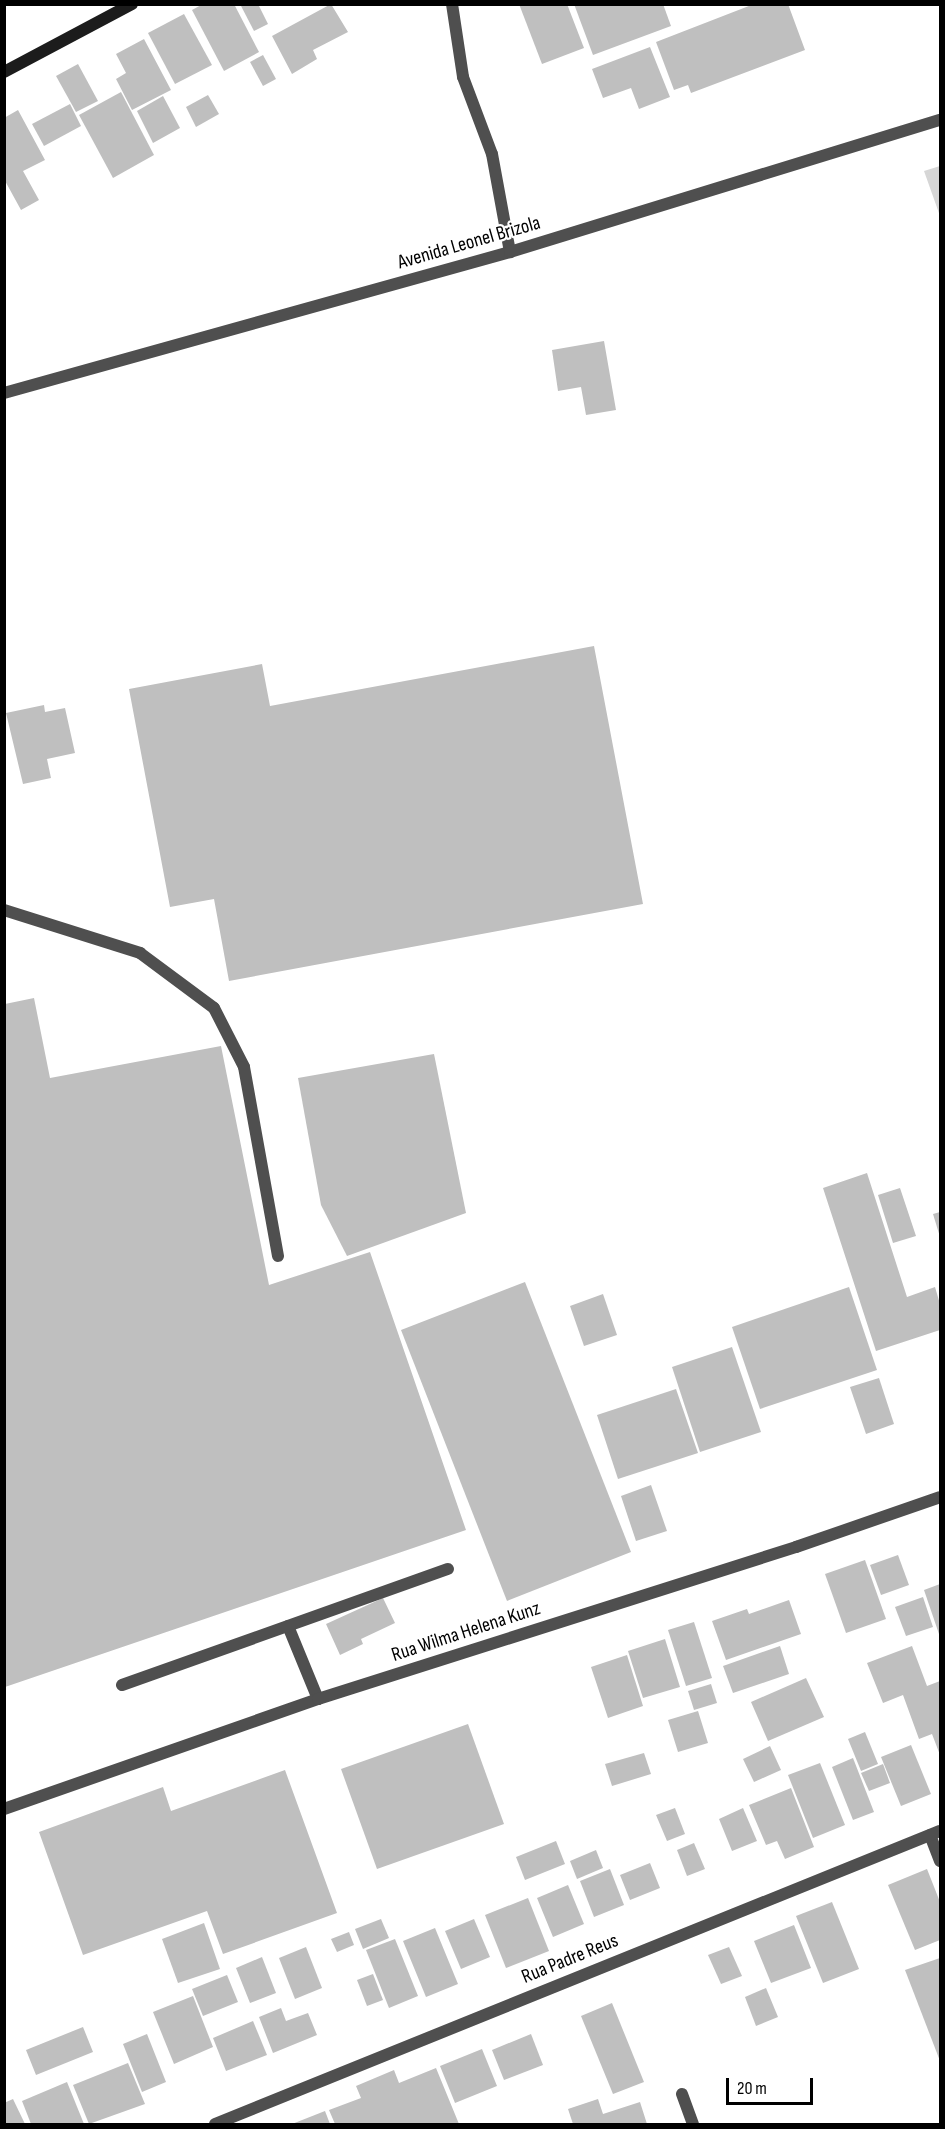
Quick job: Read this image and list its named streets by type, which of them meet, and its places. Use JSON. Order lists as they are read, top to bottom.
{
  "streets": {
    "street": ["Avenida Leonel Brizola", "Rua Wilma Helena Kunz", "Rua Padre Reus"]
  },
  "scale_bar": "20 m"
}
